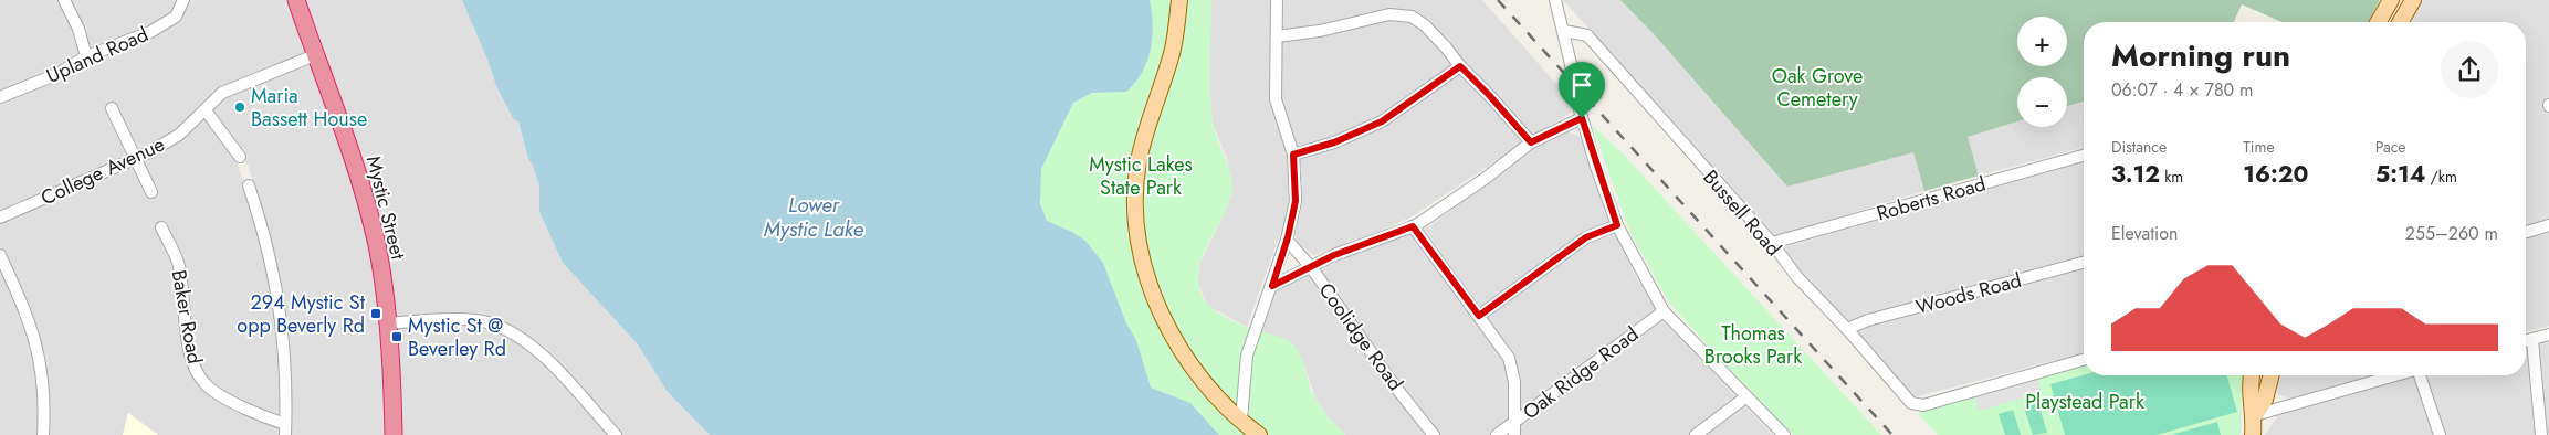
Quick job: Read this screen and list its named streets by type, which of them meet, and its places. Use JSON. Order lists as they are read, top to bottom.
{
  "streets": {
    "highway": ["Mystic Street"],
    "street": [
      "Upland Road",
      "College Avenue",
      "Roberts Road",
      "Bussell Road",
      "Woods Road",
      "Baker Road",
      "Coolidge Road",
      "Oak Ridge Road"
    ]
  },
  "crossings": [
    ["College Avenue", "Mystic Street"],
    ["Roberts Road", "Bussell Road"],
    ["Bussell Road", "Woods Road"]
  ],
  "water": ["Lower Mystic Lake"],
  "parks": [
    "Oak Grove Cemetery",
    "Mystic Lakes State Park",
    "Thomas Brooks Park",
    "Playstead Park"
  ],
  "places": {
    "other": ["Maria Bassett House"],
    "transit": ["294 Mystic St opp Beverly Rd", "Mystic St @ Beverley Rd"]
  },
  "page": {
    "map_buttons": ["+", "−"],
    "heading": ["Morning run", "06:07 · 4 × 780 m"],
    "stats": [
      ["Distance", "3.12 km"],
      ["Time", "16:20"],
      ["Pace", "5:14 /km"]
    ],
    "chart": ["Elevation", "255–260 m"]
  }
}
